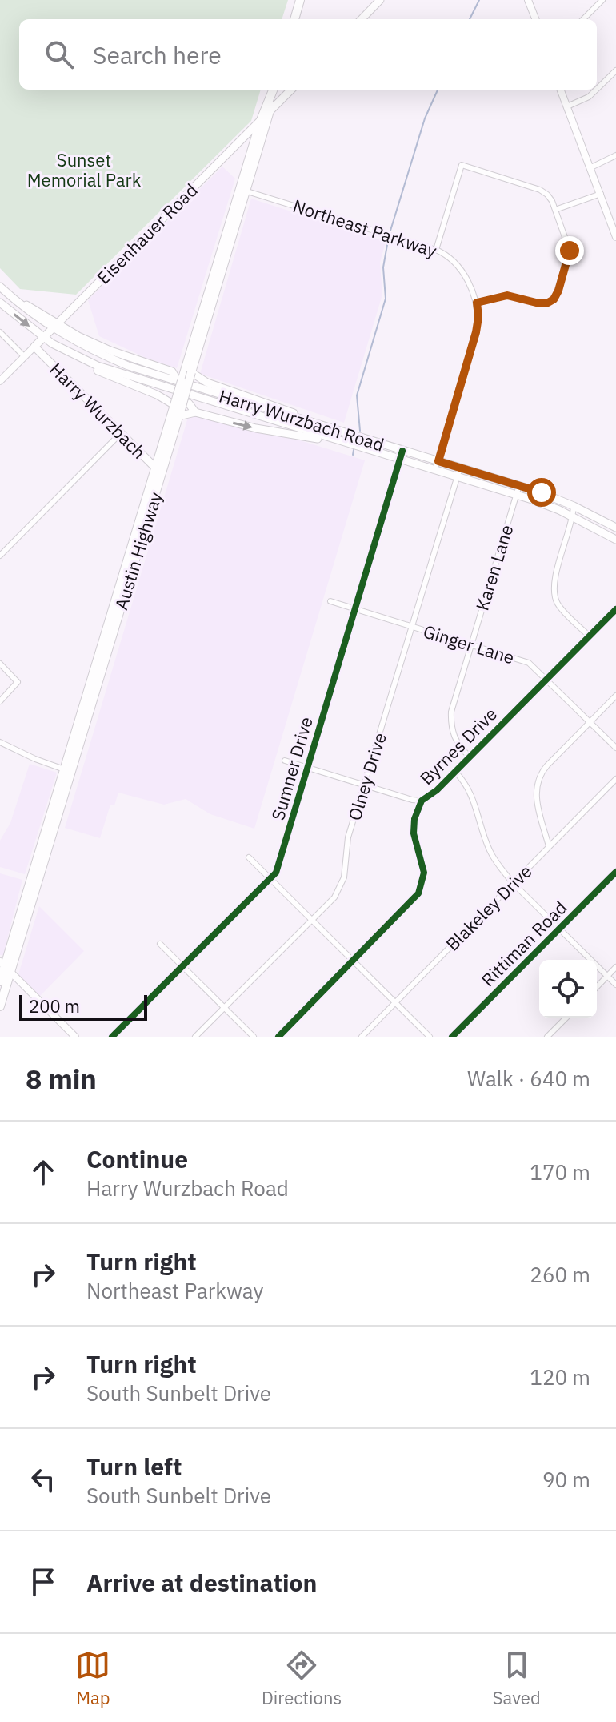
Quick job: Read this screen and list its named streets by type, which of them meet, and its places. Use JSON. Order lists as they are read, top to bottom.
{
  "streets": {
    "main road": [
      "Eisenhauer Road",
      "Harry Wurzbach",
      "Harry Wurzbach Road",
      "Austin Highway"
    ],
    "street": [
      "Northeast Parkway",
      "Karen Lane",
      "Ginger Lane",
      "Byrnes Drive",
      "Sumner Drive",
      "Olney Drive",
      "Blakeley Drive",
      "Rittiman Road"
    ]
  },
  "crossings": [
    ["Northeast Parkway", "Harry Wurzbach Road"],
    ["Northeast Parkway", "Austin Highway"],
    ["Eisenhauer Road", "Harry Wurzbach"],
    ["Eisenhauer Road", "Harry Wurzbach Road"],
    ["Eisenhauer Road", "Austin Highway"],
    ["Harry Wurzbach", "Austin Highway"],
    ["Harry Wurzbach Road", "Karen Lane"],
    ["Harry Wurzbach Road", "Sumner Drive"],
    ["Harry Wurzbach Road", "Olney Drive"],
    ["Karen Lane", "Ginger Lane"],
    ["Karen Lane", "Byrnes Drive"],
    ["Ginger Lane", "Byrnes Drive"],
    ["Ginger Lane", "Sumner Drive"],
    ["Ginger Lane", "Olney Drive"]
  ],
  "parks": ["Sunset Memorial Park"],
  "scale_bar": "200 m",
  "page": {
    "search": "Search here",
    "scale": "200 m",
    "heading": ["8 min", "Walk · 640 m"],
    "list": [
      ["Continue", "Harry Wurzbach Road", "170 m"],
      ["Turn right", "Northeast Parkway", "260 m"],
      ["Turn right", "South Sunbelt Drive", "120 m"],
      ["Turn left", "South Sunbelt Drive", "90 m"],
      "Arrive at destination"
    ],
    "nav": ["Map", "Directions", "Saved"]
  }
}
